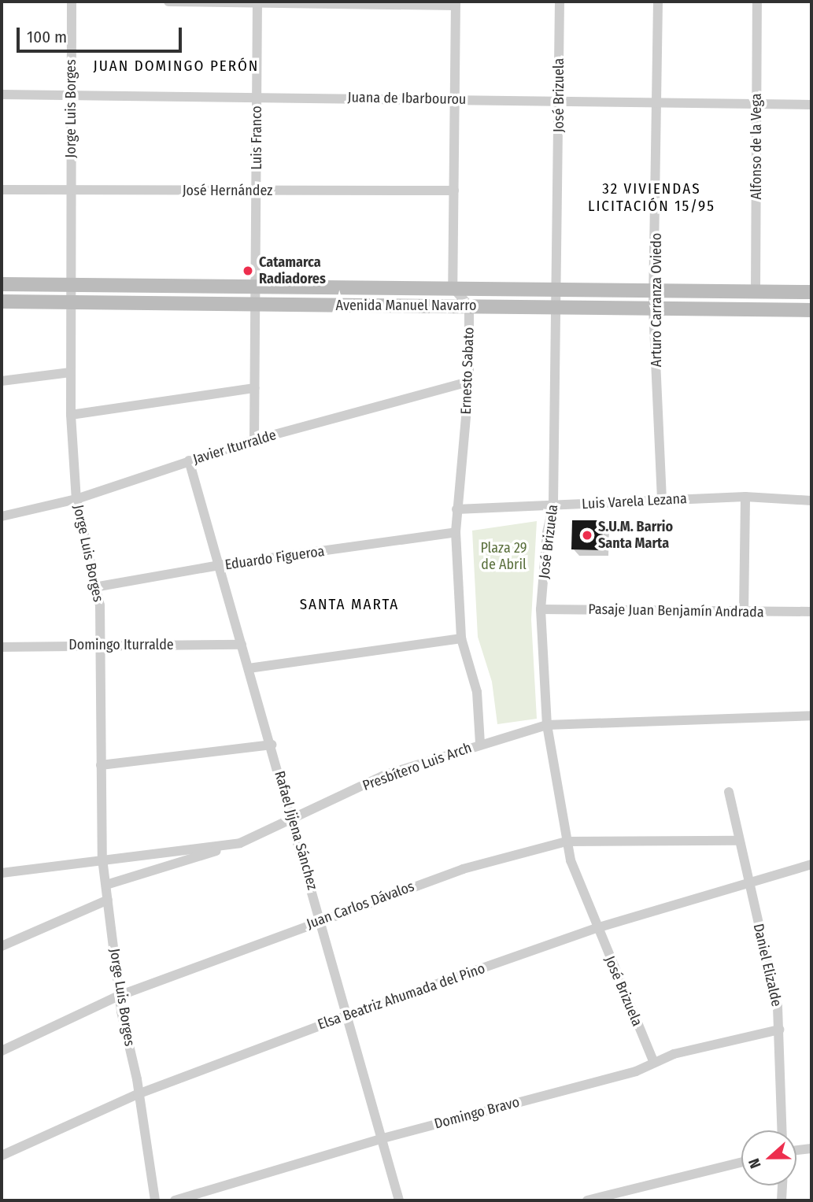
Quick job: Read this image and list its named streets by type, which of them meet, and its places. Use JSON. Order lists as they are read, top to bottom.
{
  "streets": {
    "main road": ["Avenida Manuel Navarro"],
    "street": [
      "José Brizuela",
      "Juana de Ibarbourou",
      "Jorge Luis Borges",
      "Luis Franco",
      "Alfonso de la Vega",
      "José Hernández",
      "Arturo Carranza Oviedo",
      "Ernesto Sabato",
      "Javier Iturralde",
      "Luis Varela Lezana",
      "Eduardo Figueroa",
      "Pasaje Juan Benjamín Andrada",
      "Domingo Iturralde",
      "Presbítero Luis Arch",
      "Rafael Jijena Sánchez",
      "Juan Carlos Dávalos",
      "Daniel Elizalde",
      "Elsa Beatriz Ahumada del Pino",
      "Domingo Bravo"
    ]
  },
  "crossings": [
    ["José Brizuela", "Juana de Ibarbourou"],
    ["José Brizuela", "Avenida Manuel Navarro"],
    ["José Brizuela", "Luis Varela Lezana"],
    ["José Brizuela", "Pasaje Juan Benjamín Andrada"],
    ["José Brizuela", "Presbítero Luis Arch"],
    ["José Brizuela", "Juan Carlos Dávalos"],
    ["José Brizuela", "Elsa Beatriz Ahumada del Pino"],
    ["José Brizuela", "Domingo Bravo"],
    ["Juana de Ibarbourou", "Jorge Luis Borges"],
    ["Juana de Ibarbourou", "Luis Franco"],
    ["Juana de Ibarbourou", "Alfonso de la Vega"],
    ["Juana de Ibarbourou", "Arturo Carranza Oviedo"],
    ["Jorge Luis Borges", "José Hernández"],
    ["Jorge Luis Borges", "Avenida Manuel Navarro"],
    ["Jorge Luis Borges", "Javier Iturralde"],
    ["Jorge Luis Borges", "Eduardo Figueroa"],
    ["Jorge Luis Borges", "Domingo Iturralde"],
    ["Jorge Luis Borges", "Presbítero Luis Arch"],
    ["Jorge Luis Borges", "Juan Carlos Dávalos"],
    ["Jorge Luis Borges", "Elsa Beatriz Ahumada del Pino"],
    ["Luis Franco", "José Hernández"],
    ["Luis Franco", "Avenida Manuel Navarro"],
    ["Luis Franco", "Javier Iturralde"],
    ["Alfonso de la Vega", "Avenida Manuel Navarro"],
    ["Arturo Carranza Oviedo", "Avenida Manuel Navarro"],
    ["Arturo Carranza Oviedo", "Luis Varela Lezana"],
    ["Avenida Manuel Navarro", "Ernesto Sabato"],
    ["Ernesto Sabato", "Javier Iturralde"],
    ["Ernesto Sabato", "Luis Varela Lezana"],
    ["Ernesto Sabato", "Eduardo Figueroa"],
    ["Ernesto Sabato", "Presbítero Luis Arch"],
    ["Javier Iturralde", "Rafael Jijena Sánchez"],
    ["Eduardo Figueroa", "Rafael Jijena Sánchez"],
    ["Domingo Iturralde", "Rafael Jijena Sánchez"],
    ["Presbítero Luis Arch", "Rafael Jijena Sánchez"],
    ["Rafael Jijena Sánchez", "Juan Carlos Dávalos"],
    ["Rafael Jijena Sánchez", "Elsa Beatriz Ahumada del Pino"],
    ["Rafael Jijena Sánchez", "Domingo Bravo"],
    ["Juan Carlos Dávalos", "Daniel Elizalde"],
    ["Daniel Elizalde", "Elsa Beatriz Ahumada del Pino"],
    ["Daniel Elizalde", "Domingo Bravo"]
  ],
  "districts": ["JUAN DOMINGO PERÓN", "32 VIVIENDAS LICITACIÓN 15/95", "SANTA MARTA"],
  "parks": ["Plaza 29 de Abril"],
  "places": ["Catamarca Radiadores", "S.U.M. Barrio Santa Marta"],
  "scale_bar": "100 m",
  "north": "left"
}
